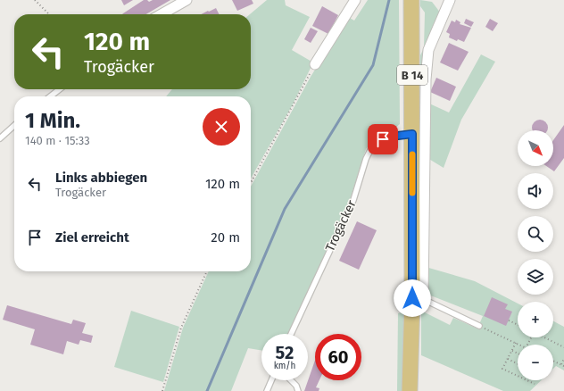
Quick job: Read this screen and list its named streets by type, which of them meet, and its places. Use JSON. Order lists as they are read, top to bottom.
{
  "streets": {
    "main road": ["B 14"],
    "lane": ["Trogäcker"]
  },
  "crossings": [
    ["B 14", "Trogäcker"]
  ],
  "north": "bottom right",
  "page": {
    "turn": ["120 m", "Trogäcker"],
    "heading": ["1 Min.", "140 m · 15:33"],
    "map_buttons": ["+", "−"],
    "list": [
      {
        "name": "Links abbiegen",
        "note": "Trogäcker",
        "value": "120 m"
      },
      {
        "name": "Ziel erreicht",
        "value": "20 m"
      }
    ],
    "speed": "52 km/h",
    "limit": "60"
  }
}
